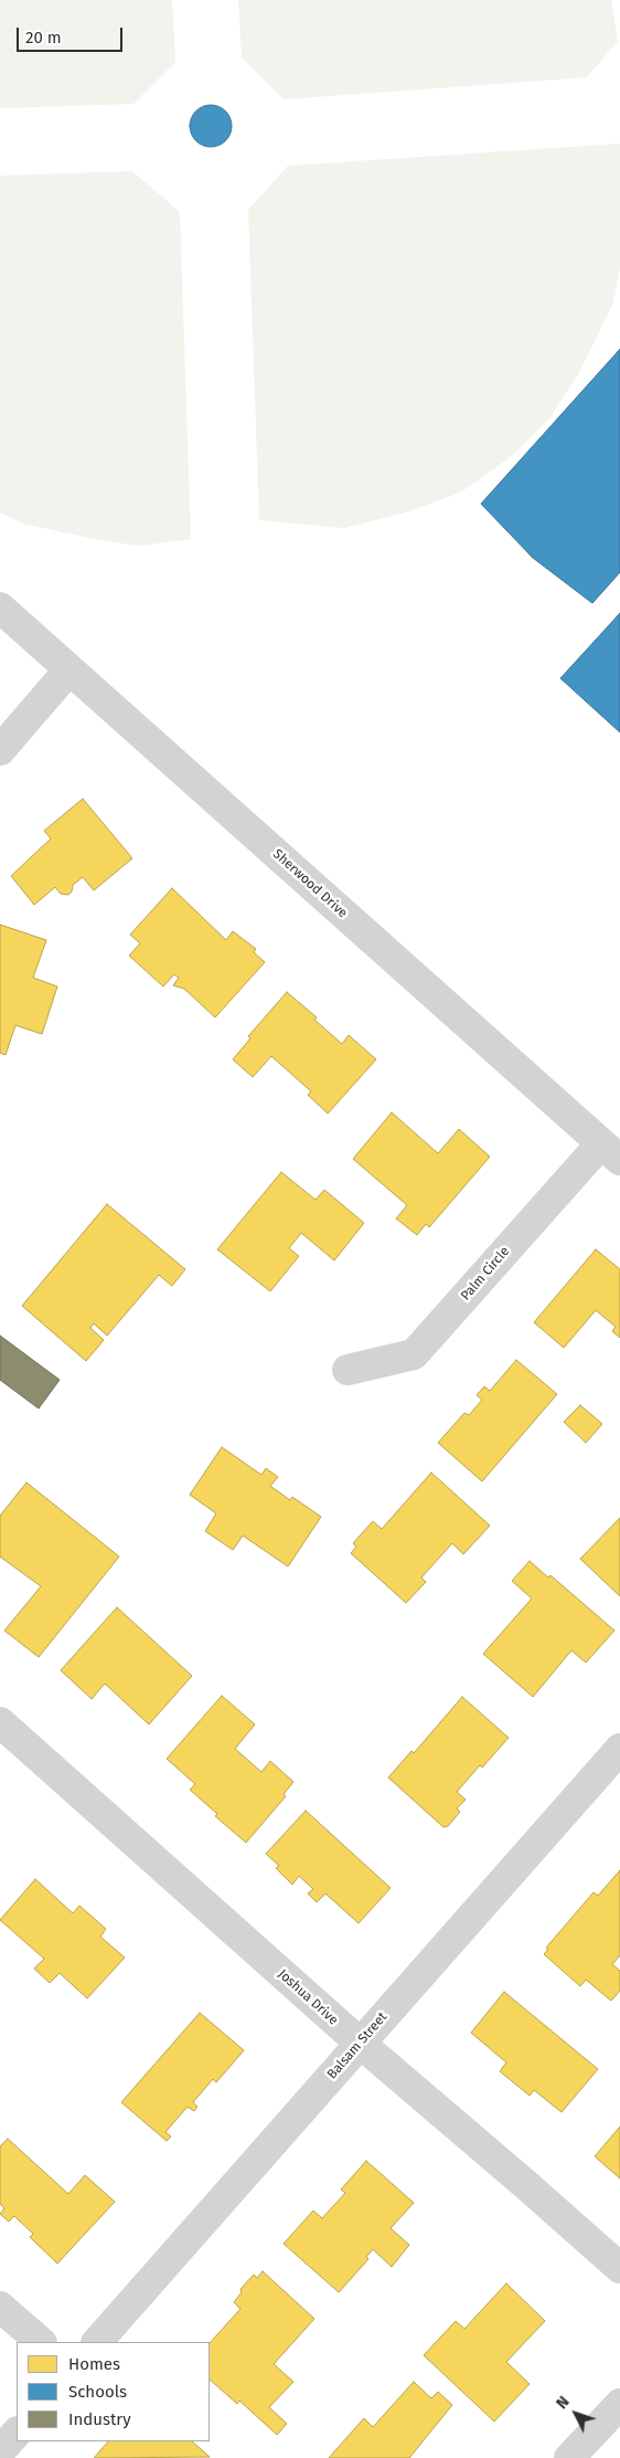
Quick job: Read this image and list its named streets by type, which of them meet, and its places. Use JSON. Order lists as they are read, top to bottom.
{
  "streets": {
    "street": [
      "Sherwood Drive",
      "Palm Circle",
      "Joshua Drive",
      "Balsam Street"
    ]
  },
  "crossings": [
    ["Sherwood Drive", "Palm Circle"],
    ["Joshua Drive", "Balsam Street"]
  ],
  "legend": ["Homes", "Schools", "Industry"],
  "scale_bar": "20 m",
  "north": "top left"
}
